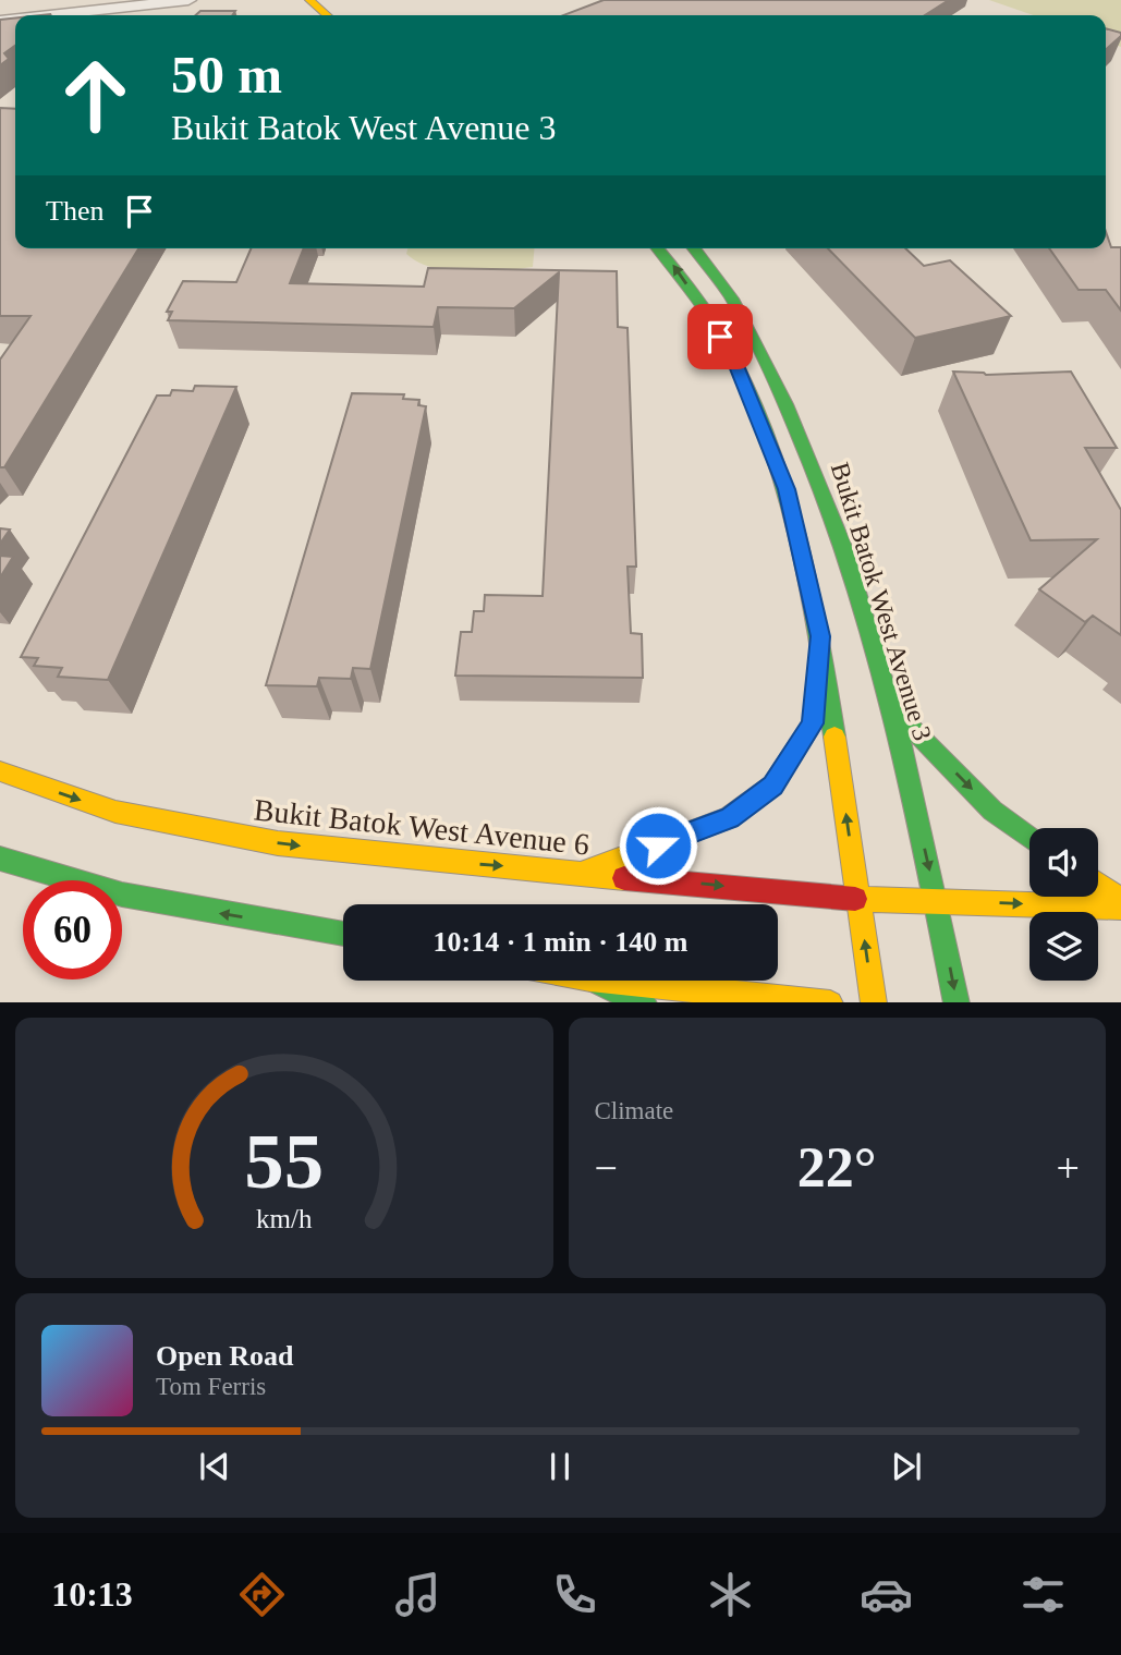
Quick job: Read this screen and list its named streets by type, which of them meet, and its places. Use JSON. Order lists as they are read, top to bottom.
{
  "streets": {
    "main road": ["Bukit Batok West Avenue 3", "Bukit Batok West Avenue 6"]
  },
  "crossings": [
    ["Bukit Batok West Avenue 3", "Bukit Batok West Avenue 6"]
  ],
  "page": {
    "turn": ["50 m", "Bukit Batok West Avenue 3"],
    "then": "Then",
    "limit": "60",
    "trip": "10:14 · 1 min · 140 m",
    "tile": "Climate",
    "heat": ["−", "22°", "+"],
    "song": ["Open Road", "Tom Ferris"],
    "tabs": "10:13",
    "gauge": ["55", "km/h"]
  }
}
